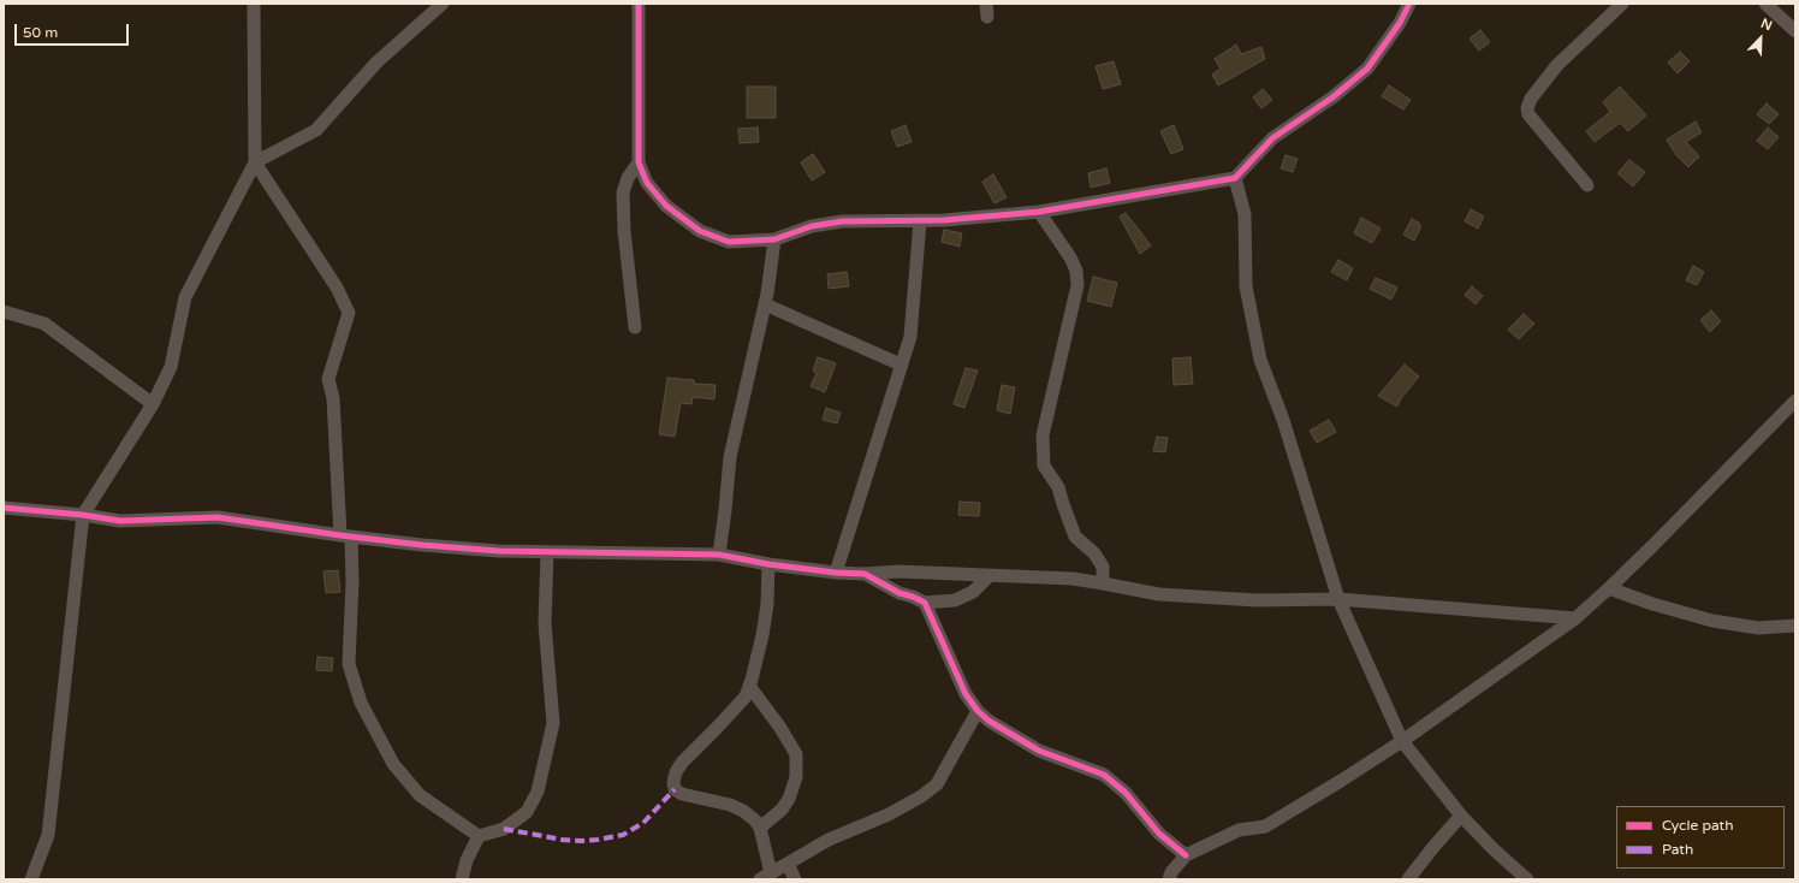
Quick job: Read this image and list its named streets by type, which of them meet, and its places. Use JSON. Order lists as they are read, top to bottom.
{
  "legend": ["Cycle path", "Path"],
  "scale_bar": "50 m",
  "north": "top right"
}
